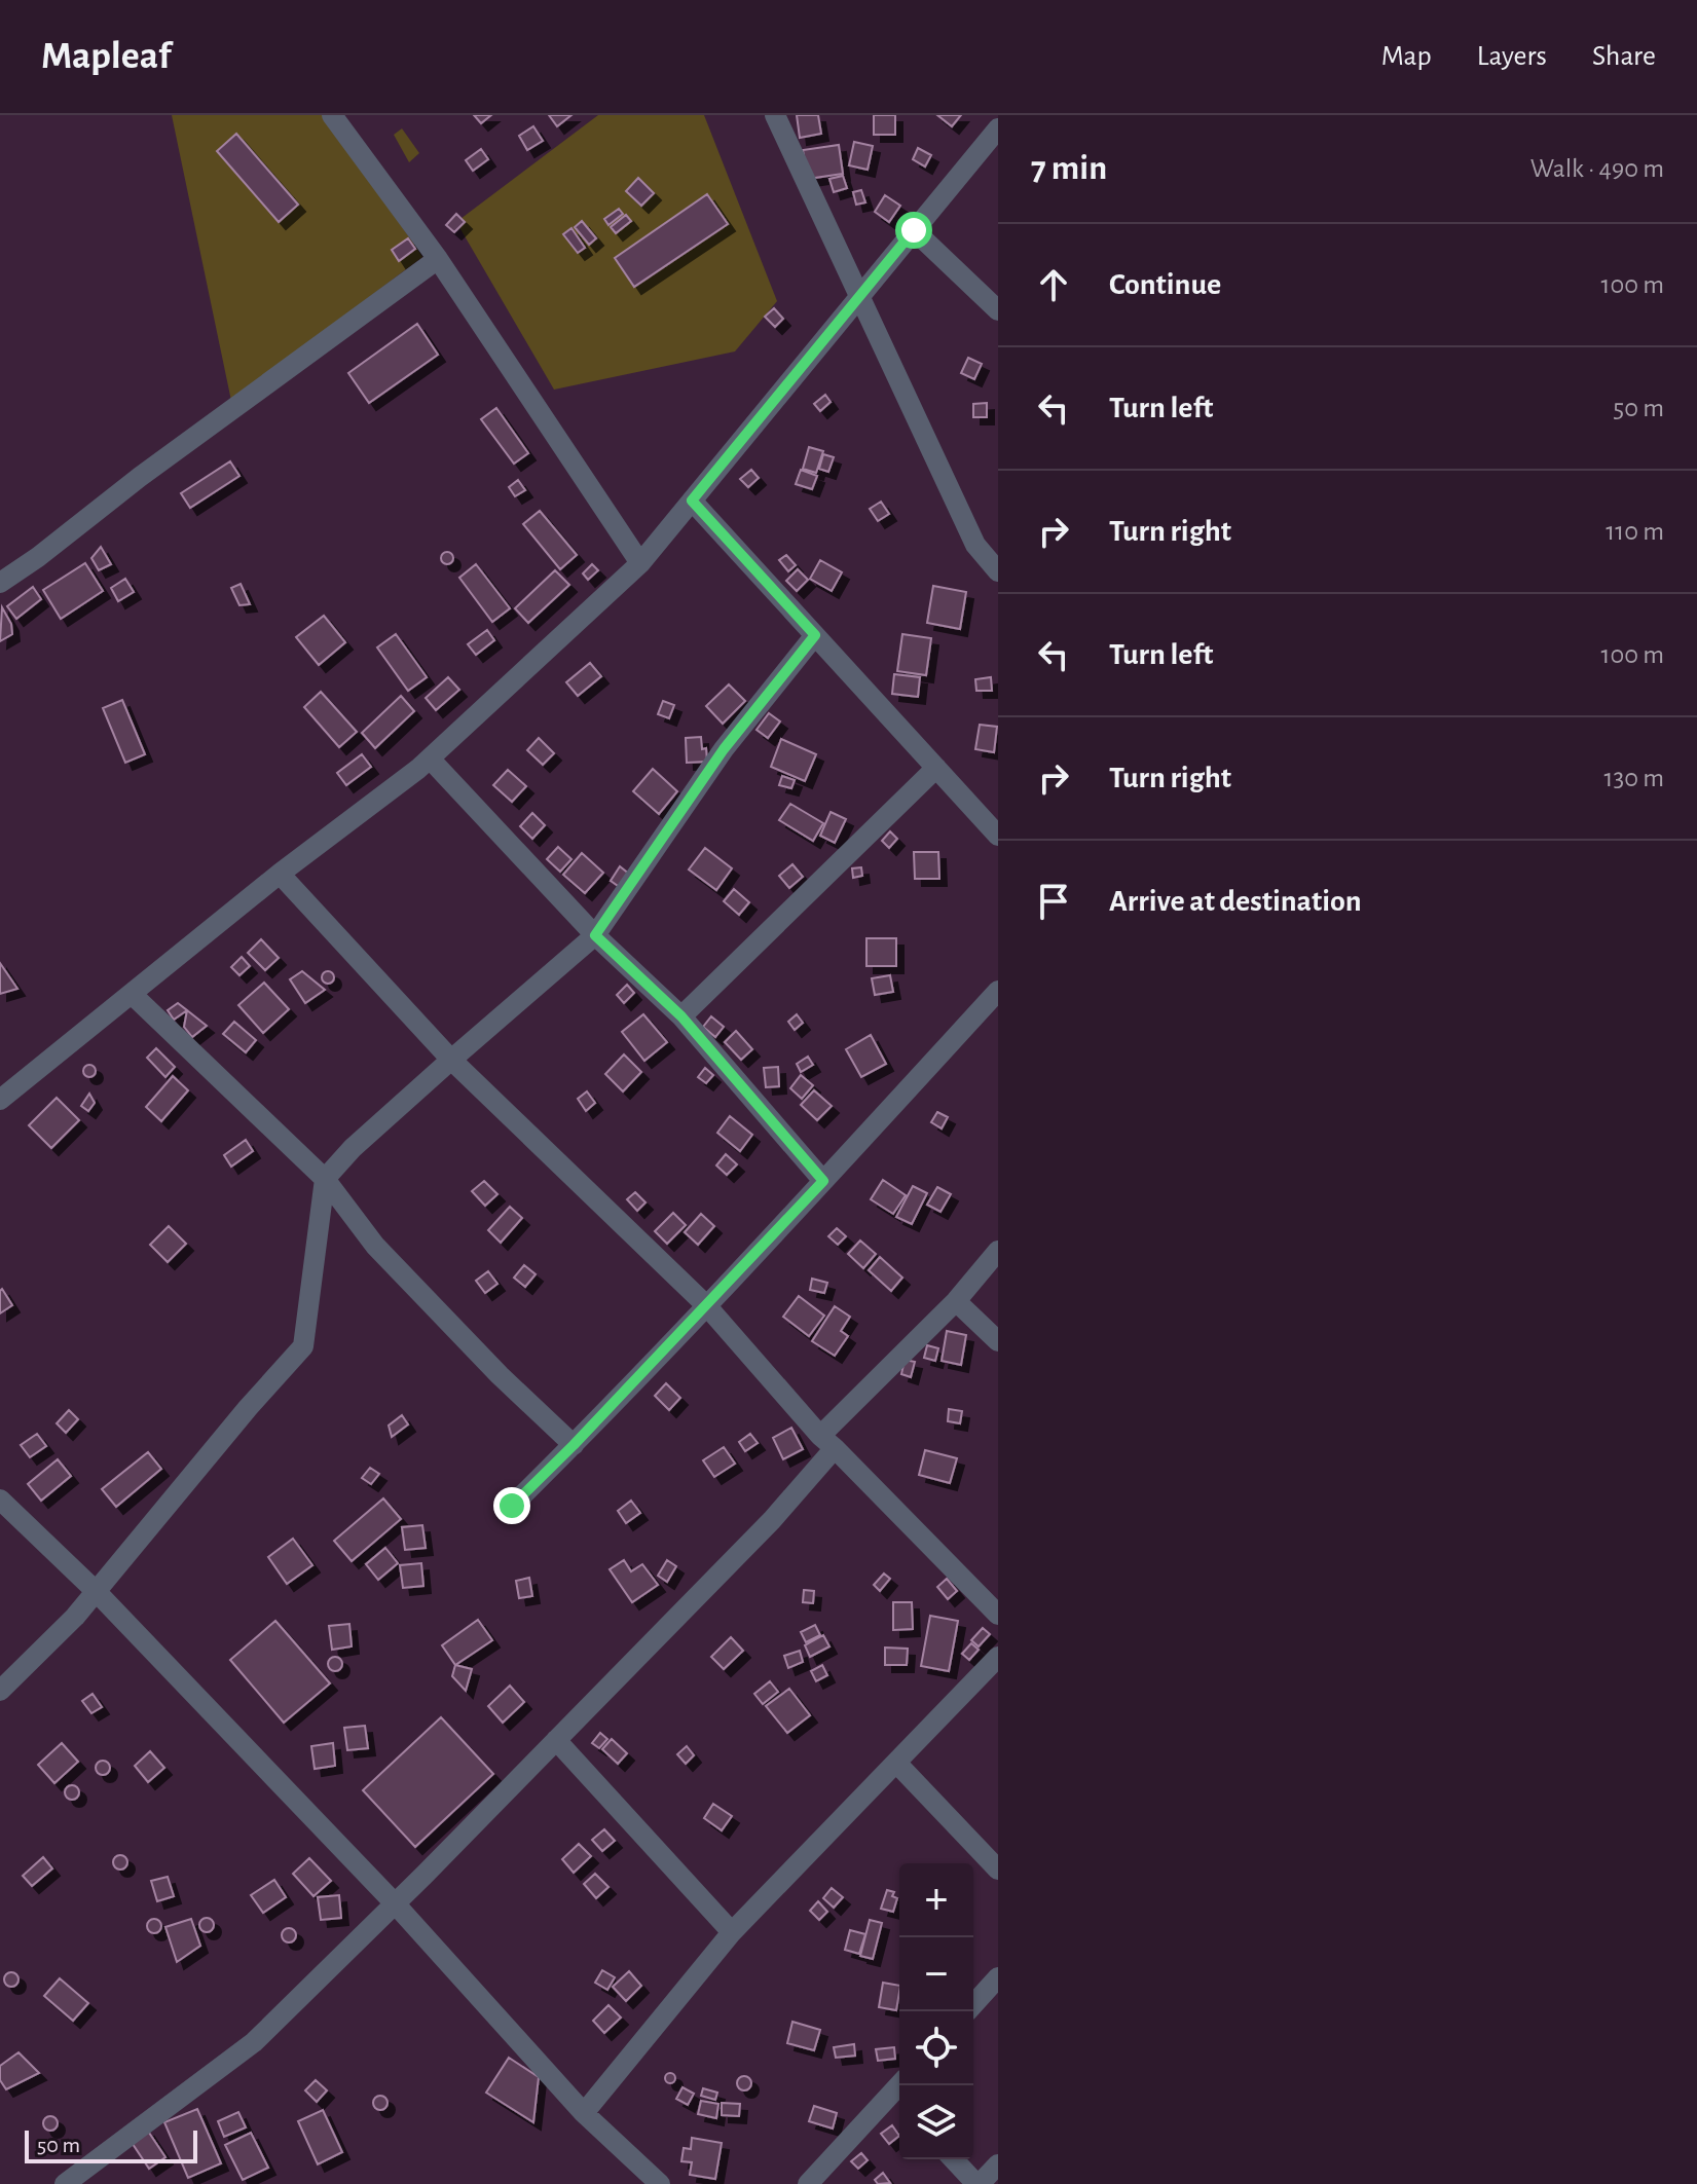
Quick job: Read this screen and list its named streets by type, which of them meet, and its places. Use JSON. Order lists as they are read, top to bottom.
{
  "scale_bar": "50 m",
  "page": {
    "header": "Mapleaf",
    "nav": ["Map", "Layers", "Share"],
    "heading": ["7 min", "Walk · 490 m"],
    "list": [
      ["Continue", "100 m"],
      ["Turn left", "50 m"],
      ["Turn right", "110 m"],
      ["Turn left", "100 m"],
      ["Turn right", "130 m"],
      "Arrive at destination"
    ],
    "map_buttons": ["+", "−"],
    "scale": "50 m"
  }
}
